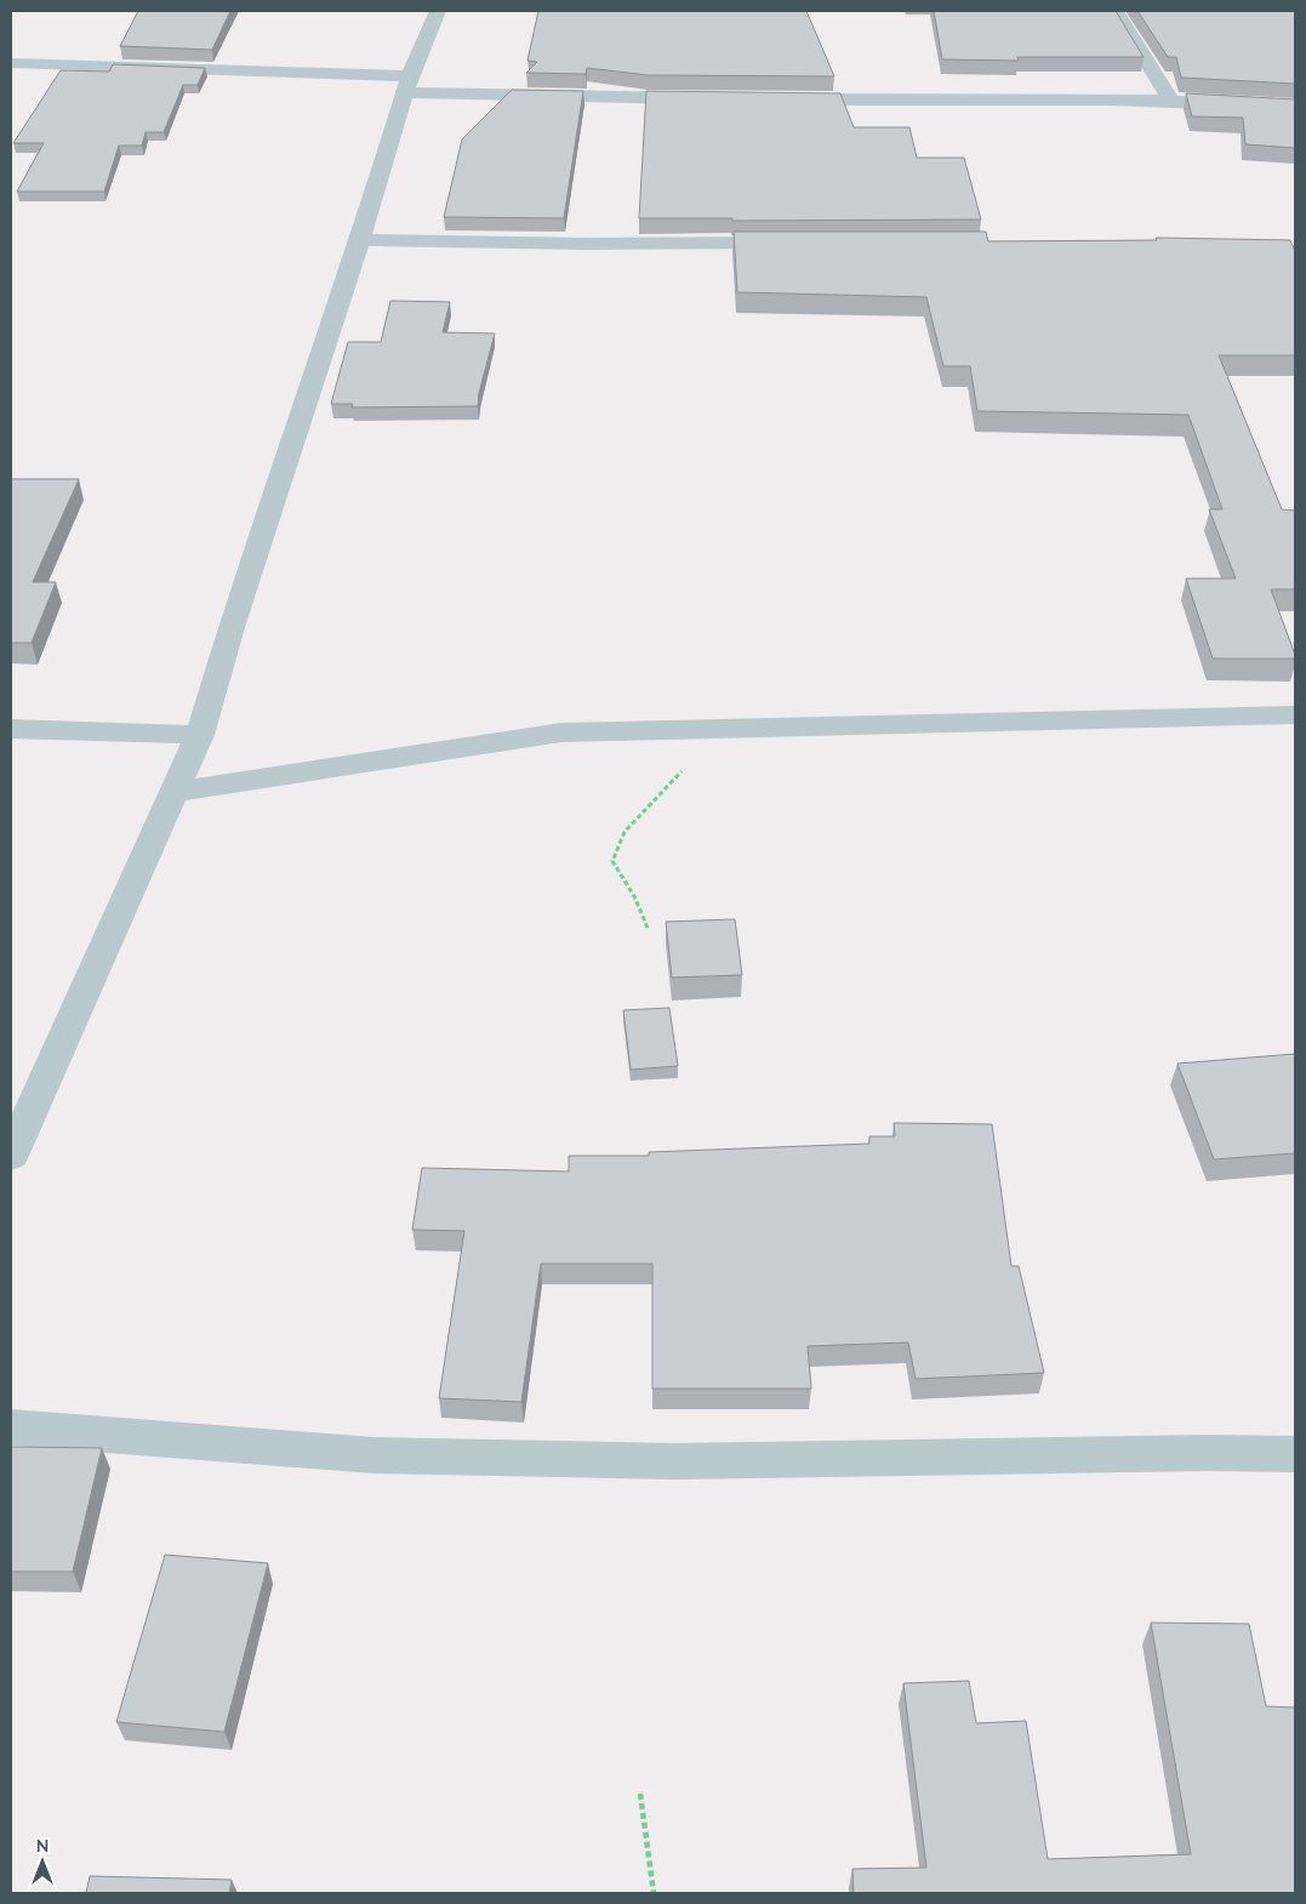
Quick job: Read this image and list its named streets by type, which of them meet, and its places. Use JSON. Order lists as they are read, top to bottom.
{
  "north": "top"
}
